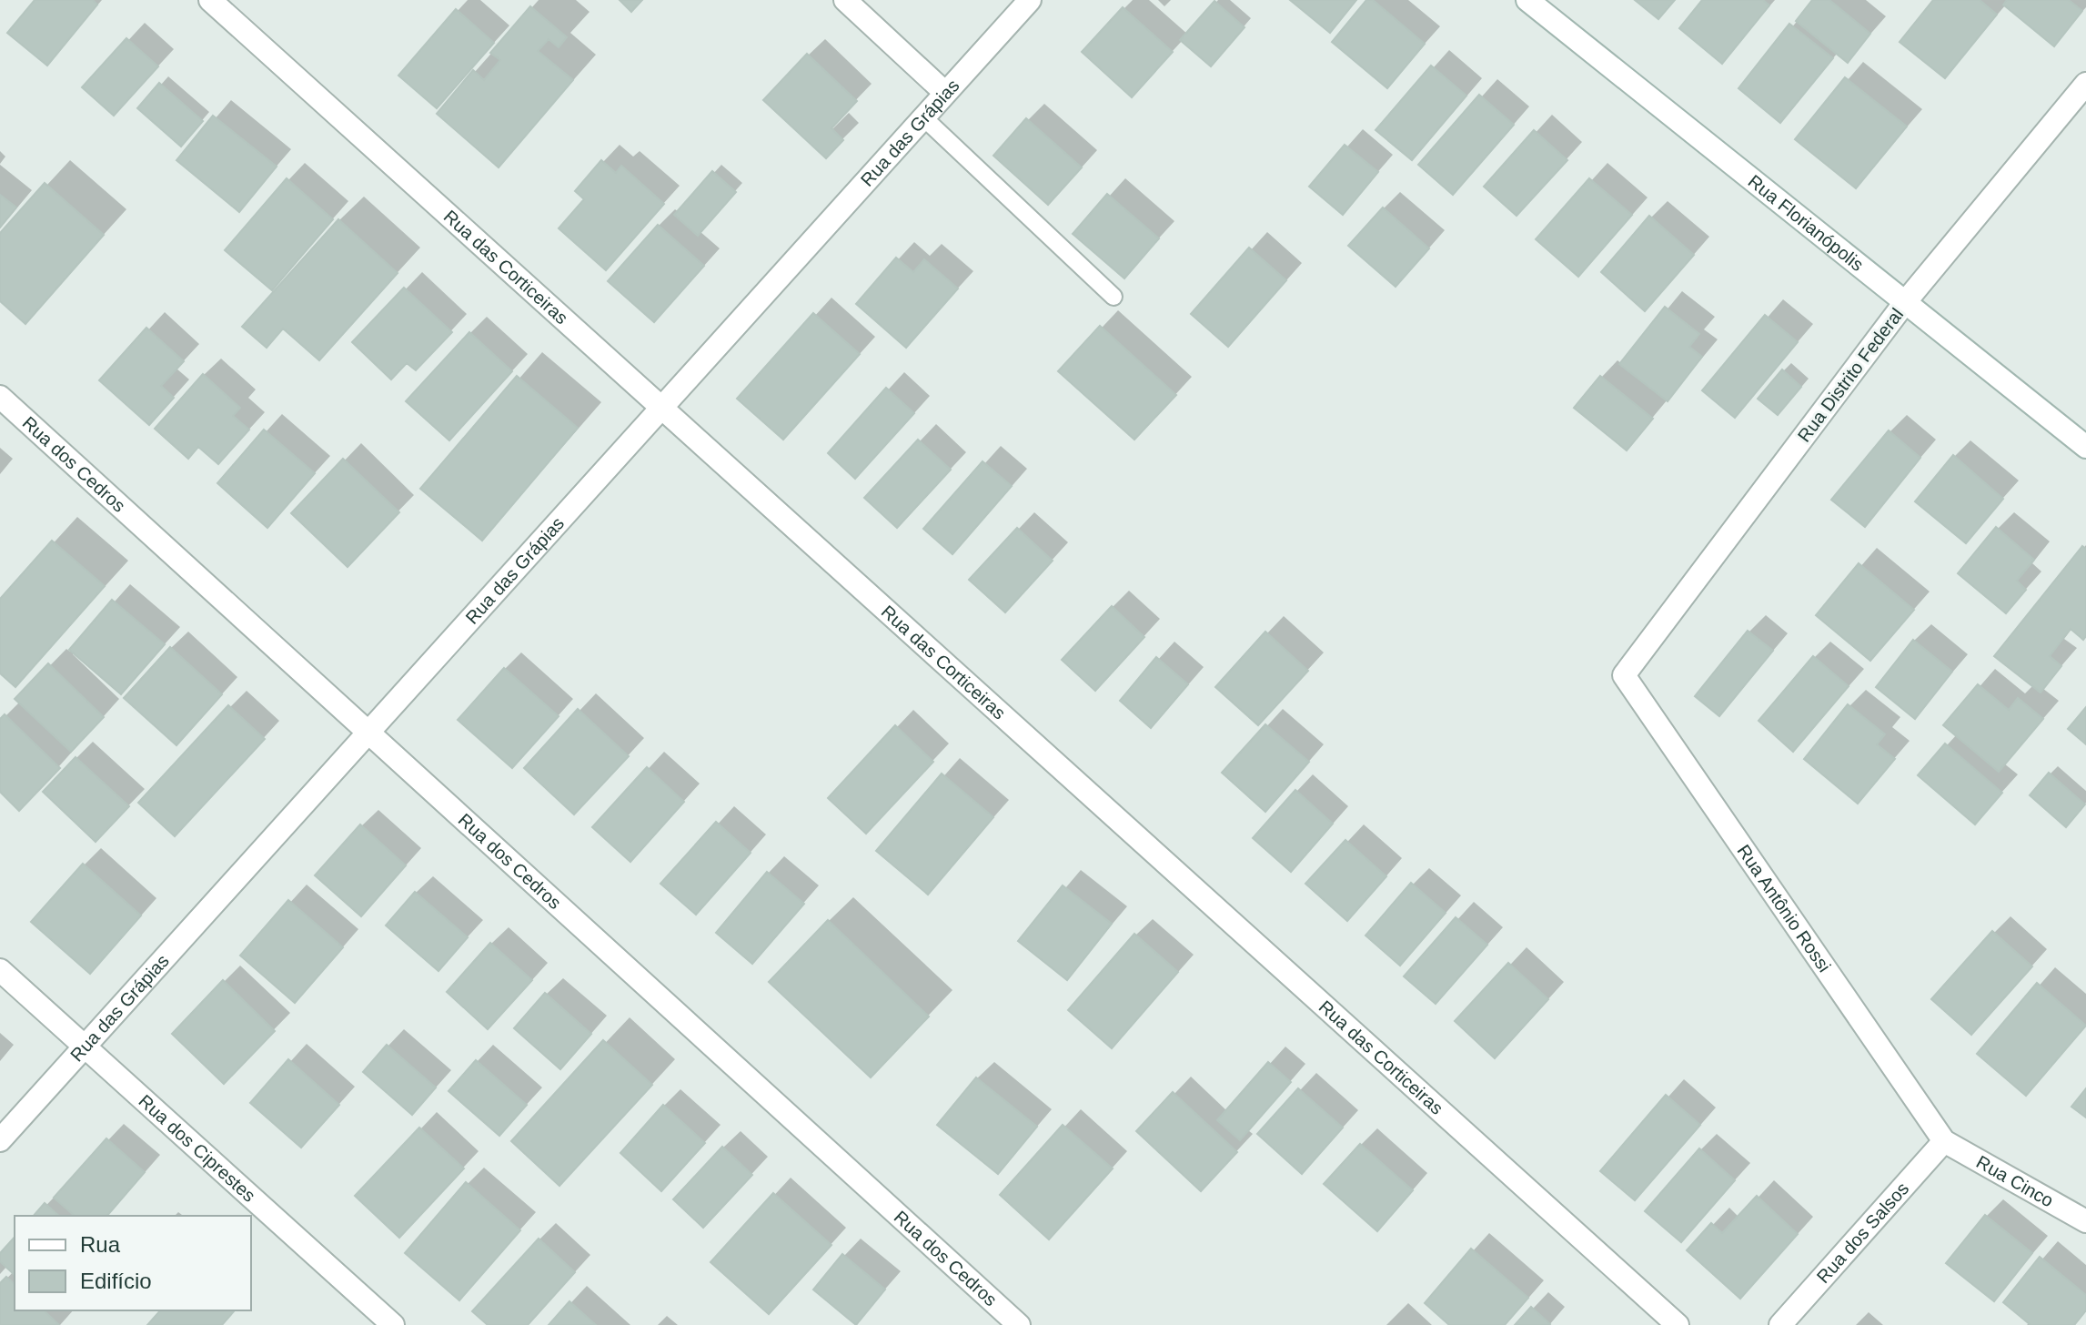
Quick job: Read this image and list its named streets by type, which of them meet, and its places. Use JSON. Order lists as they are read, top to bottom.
{
  "streets": {
    "street": [
      "Rua das Grápias",
      "Rua Florianópolis",
      "Rua das Corticeiras",
      "Rua Distrito Federal",
      "Rua dos Cedros",
      "Rua Antônio Rossi",
      "Rua dos Ciprestes",
      "Rua Cinco",
      "Rua dos Salsos"
    ]
  },
  "crossings": [
    ["Rua das Grápias", "Rua das Corticeiras"],
    ["Rua das Grápias", "Rua dos Cedros"],
    ["Rua das Grápias", "Rua dos Ciprestes"],
    ["Rua Florianópolis", "Rua Distrito Federal"],
    ["Rua Distrito Federal", "Rua Antônio Rossi"],
    ["Rua Antônio Rossi", "Rua Cinco"],
    ["Rua Antônio Rossi", "Rua dos Salsos"],
    ["Rua Cinco", "Rua dos Salsos"]
  ],
  "legend": ["Rua", "Edifício"]
}
